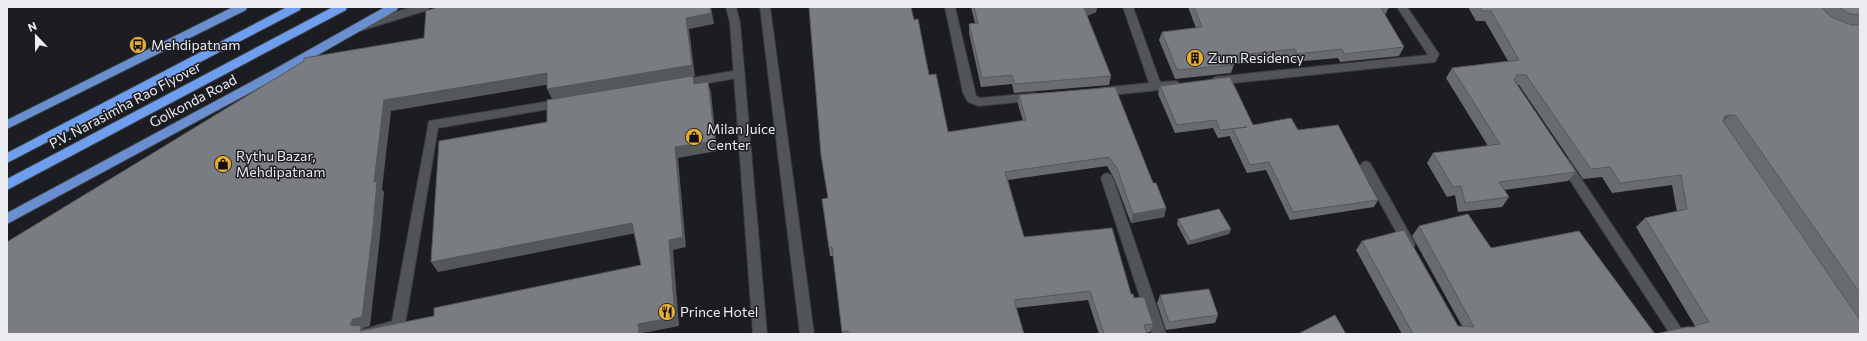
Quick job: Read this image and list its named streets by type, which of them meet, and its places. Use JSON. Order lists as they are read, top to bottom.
{
  "streets": {
    "highway": ["Golkonda Road", "P.V. Narasimha Rao Flyover"]
  },
  "places": {
    "bus stop": ["Mehdipatnam"],
    "building": ["Zum Residency"],
    "shop": ["Milan Juice Center", "Rythu Bazar, Mehdipatnam"],
    "restaurant": ["Prince Hotel"]
  },
  "north": "top"
}
